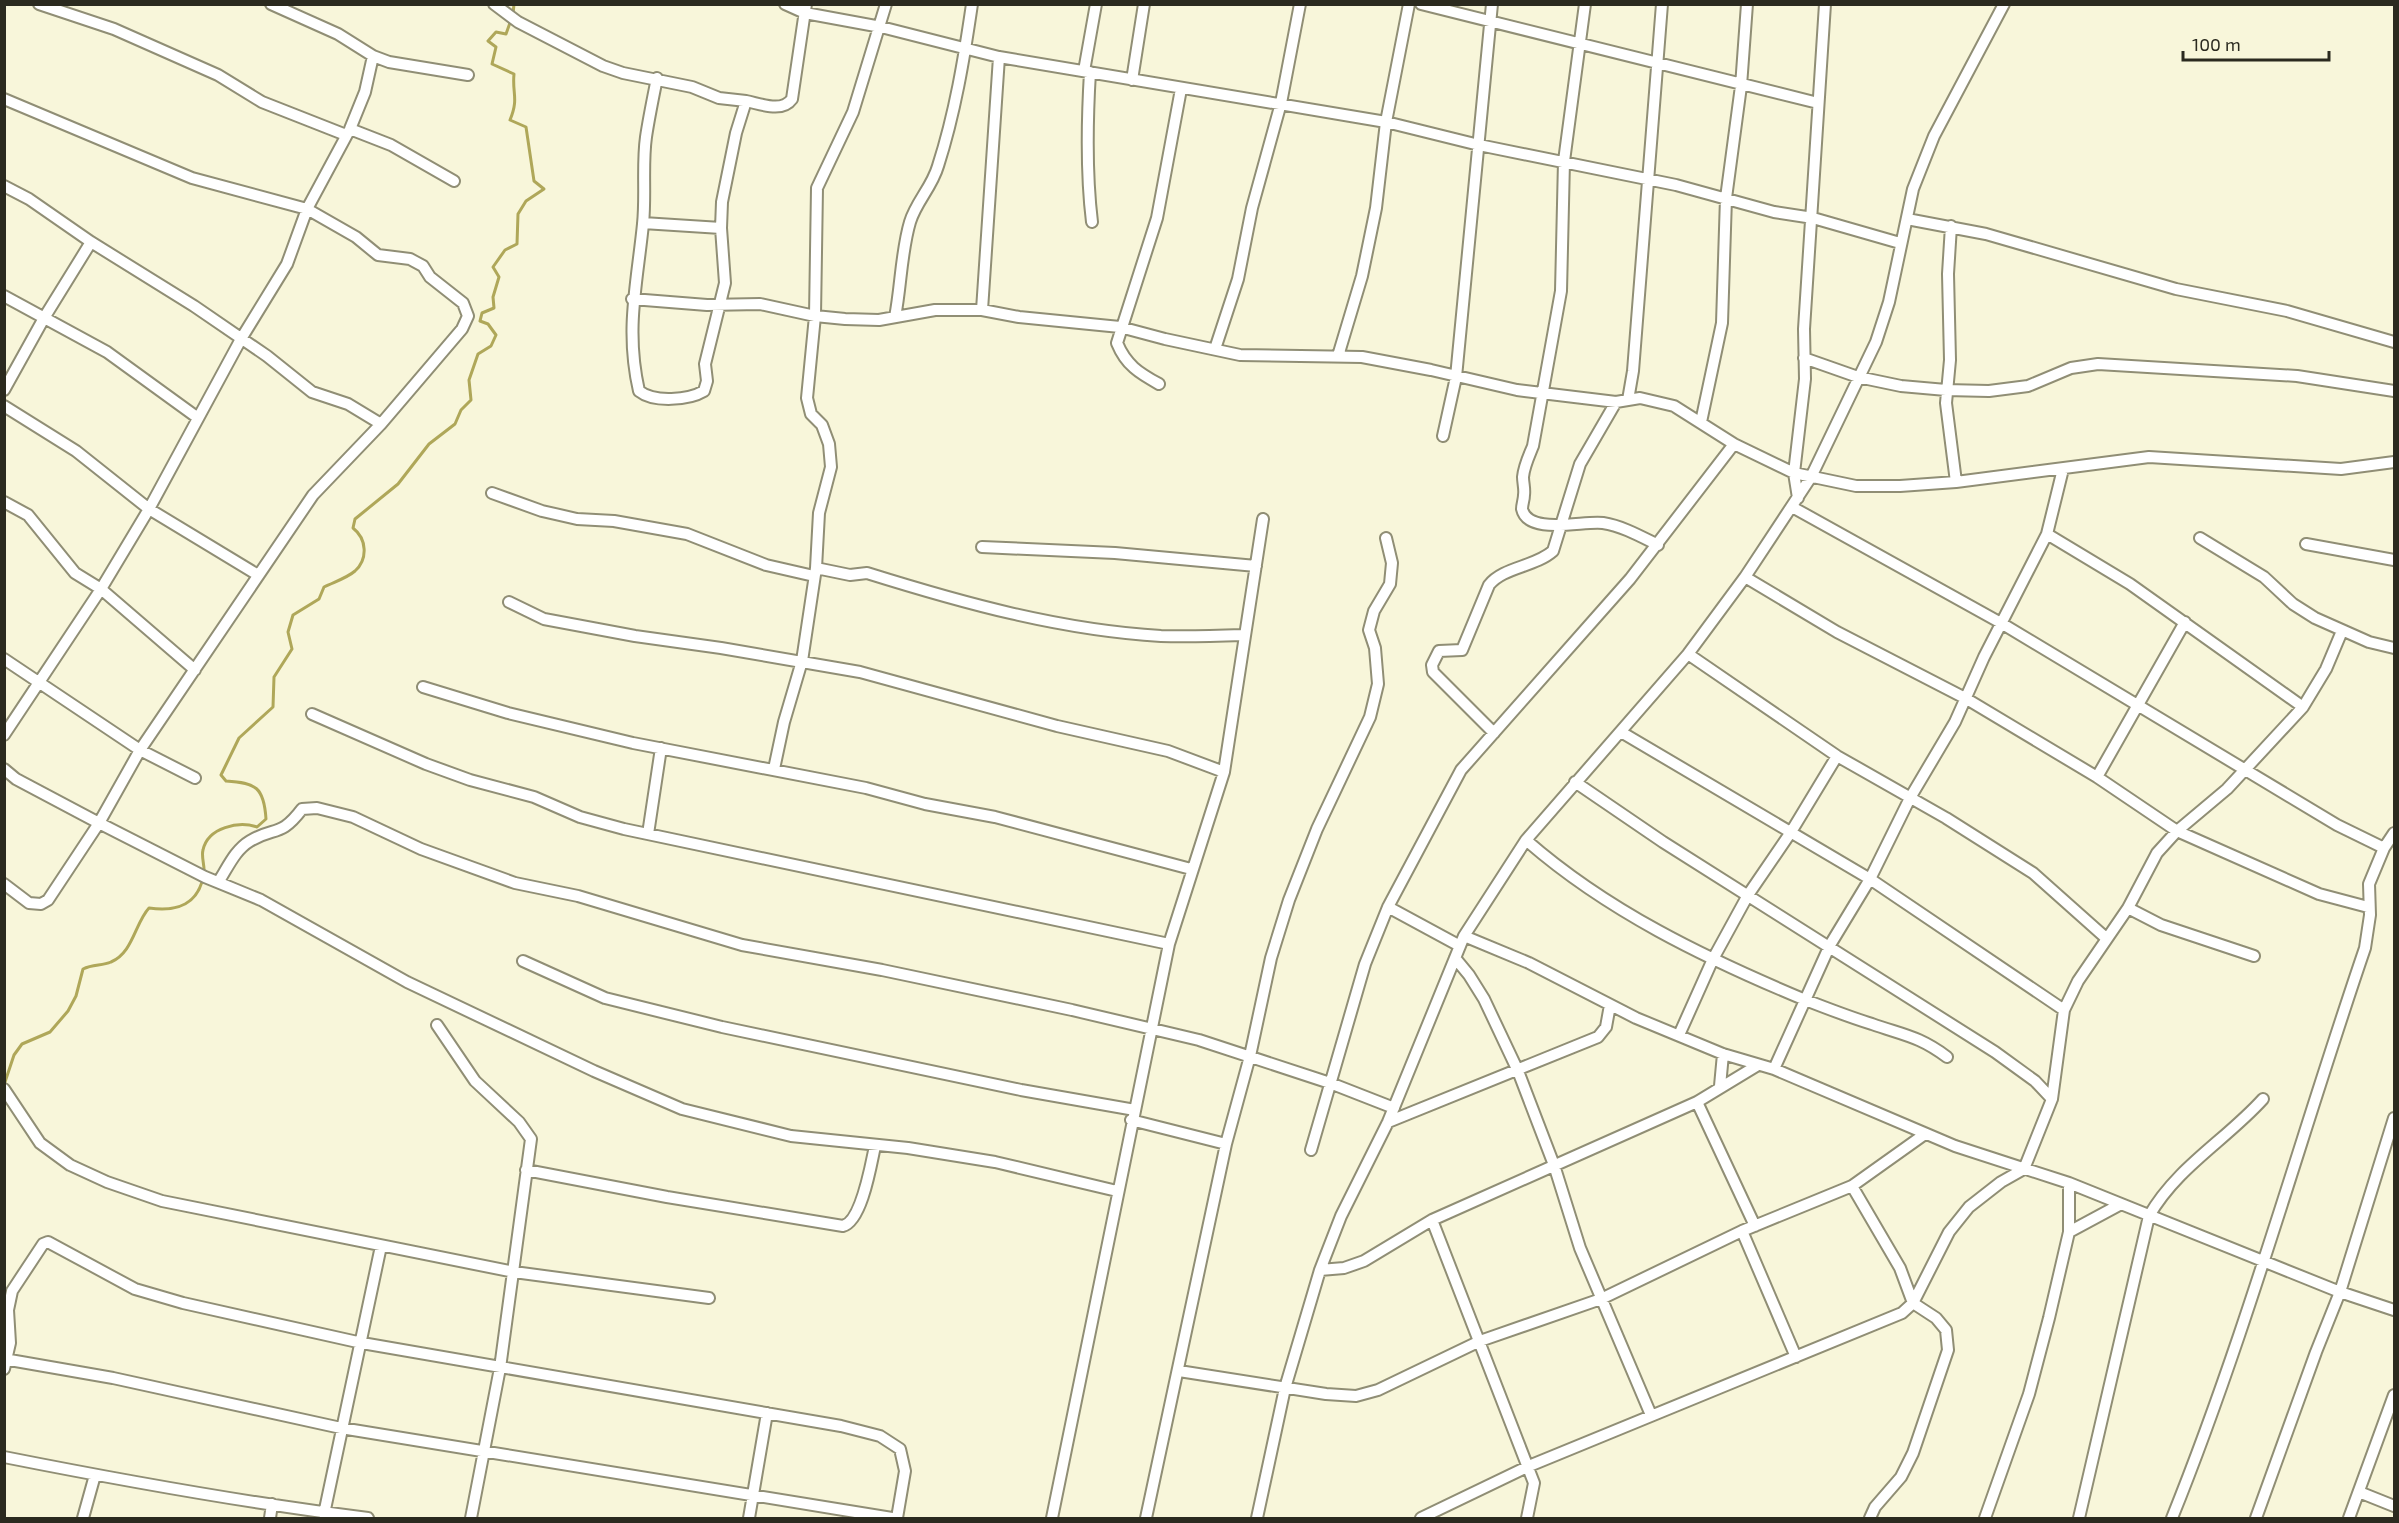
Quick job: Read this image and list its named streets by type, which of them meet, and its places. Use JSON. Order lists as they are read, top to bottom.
{
  "scale_bar": "100 m"
}
